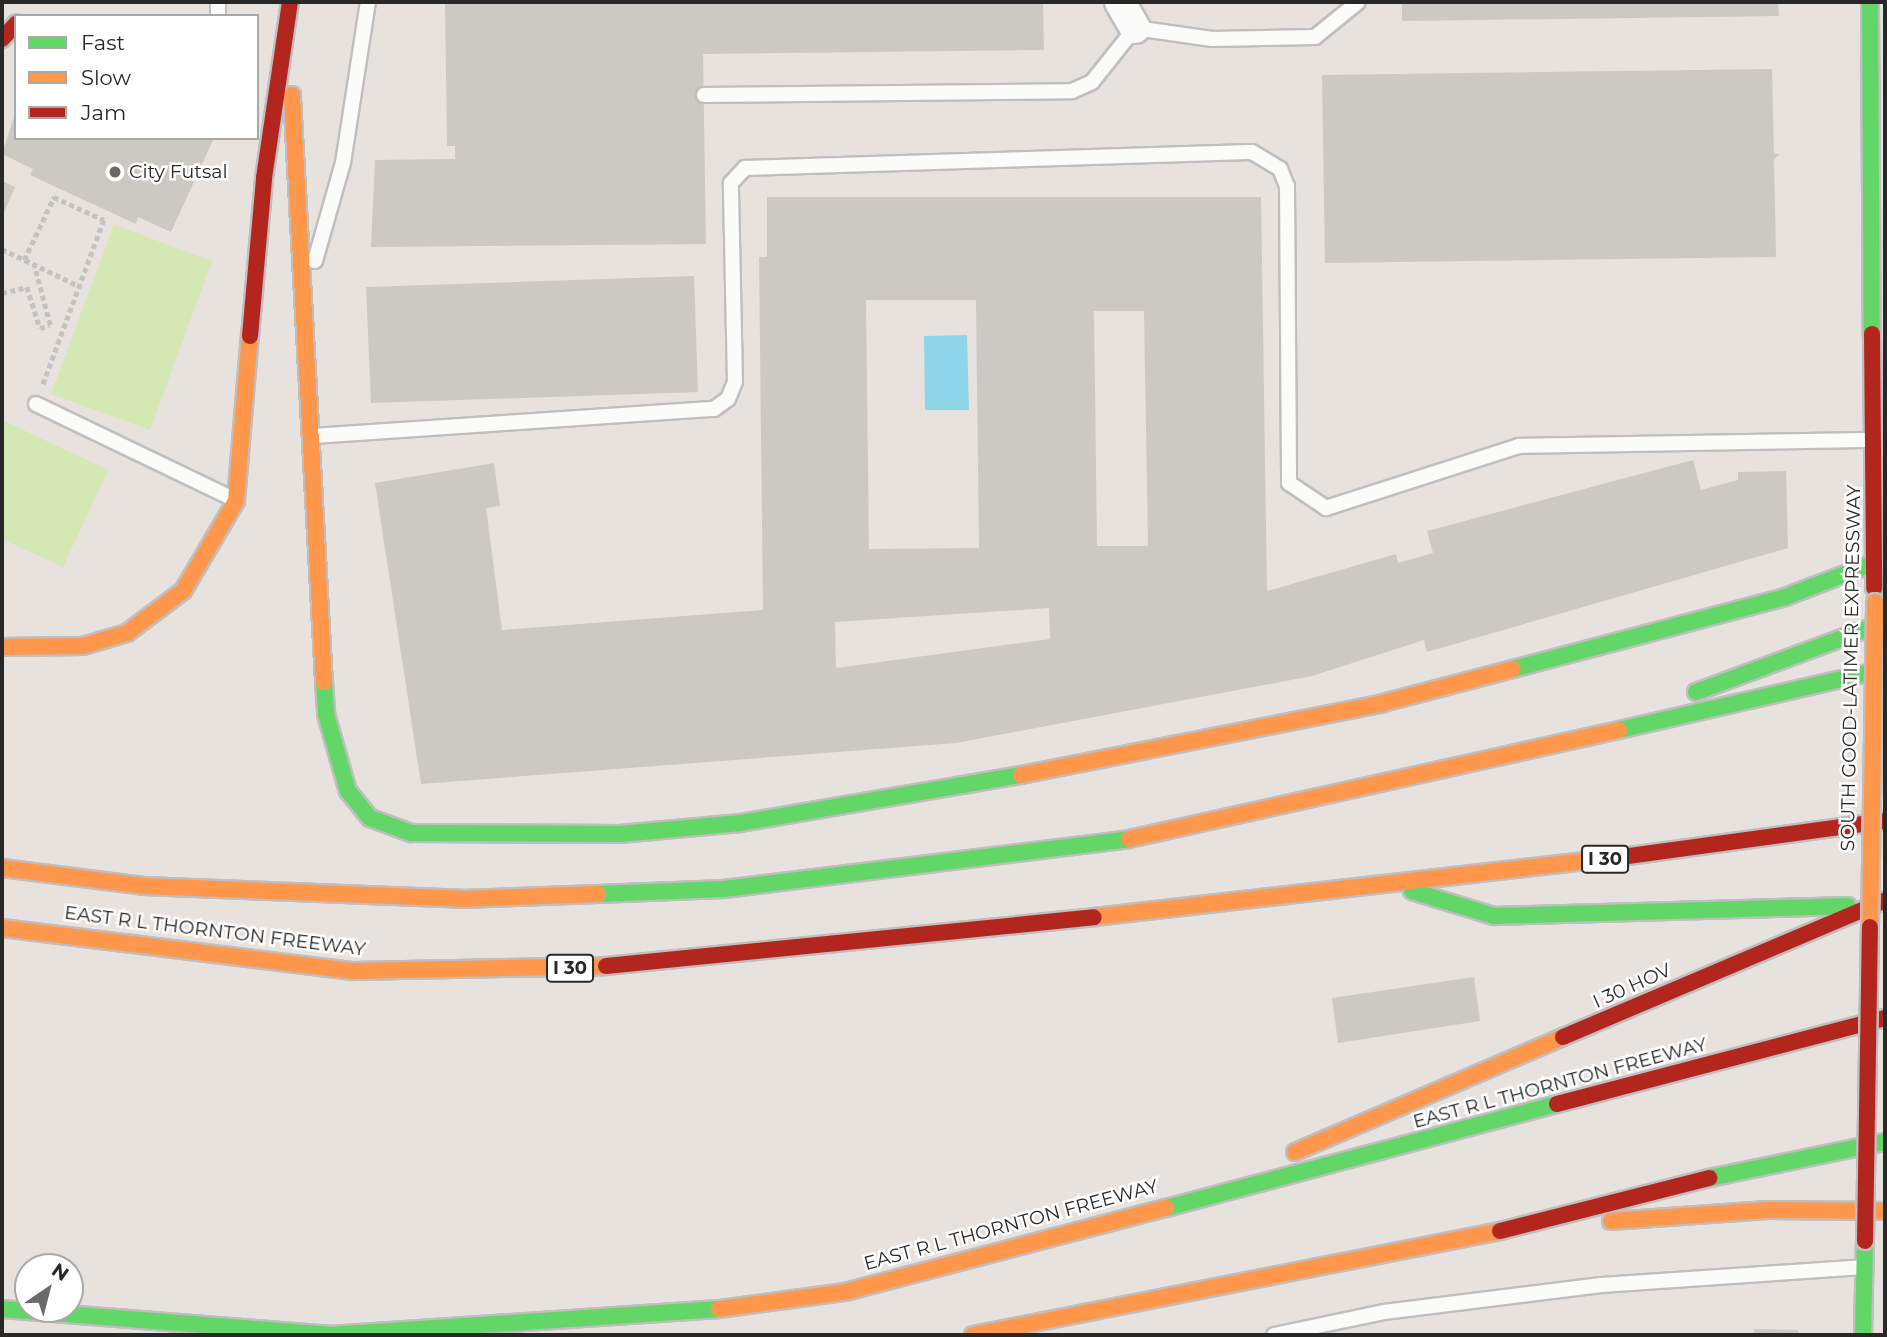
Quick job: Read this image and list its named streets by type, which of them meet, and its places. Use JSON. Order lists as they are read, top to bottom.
{
  "streets": {
    "main road": [
      "SOUTH GOOD-LATIMER EXPRESSWAY",
      "I 30",
      "EAST R L THORNTON FREEWAY",
      "I 30 HOV"
    ]
  },
  "crossings": [
    ["EAST R L THORNTON FREEWAY", "I 30 HOV"]
  ],
  "places": ["City Futsal"],
  "legend": ["Fast", "Slow", "Jam"],
  "north": "top right"
}
